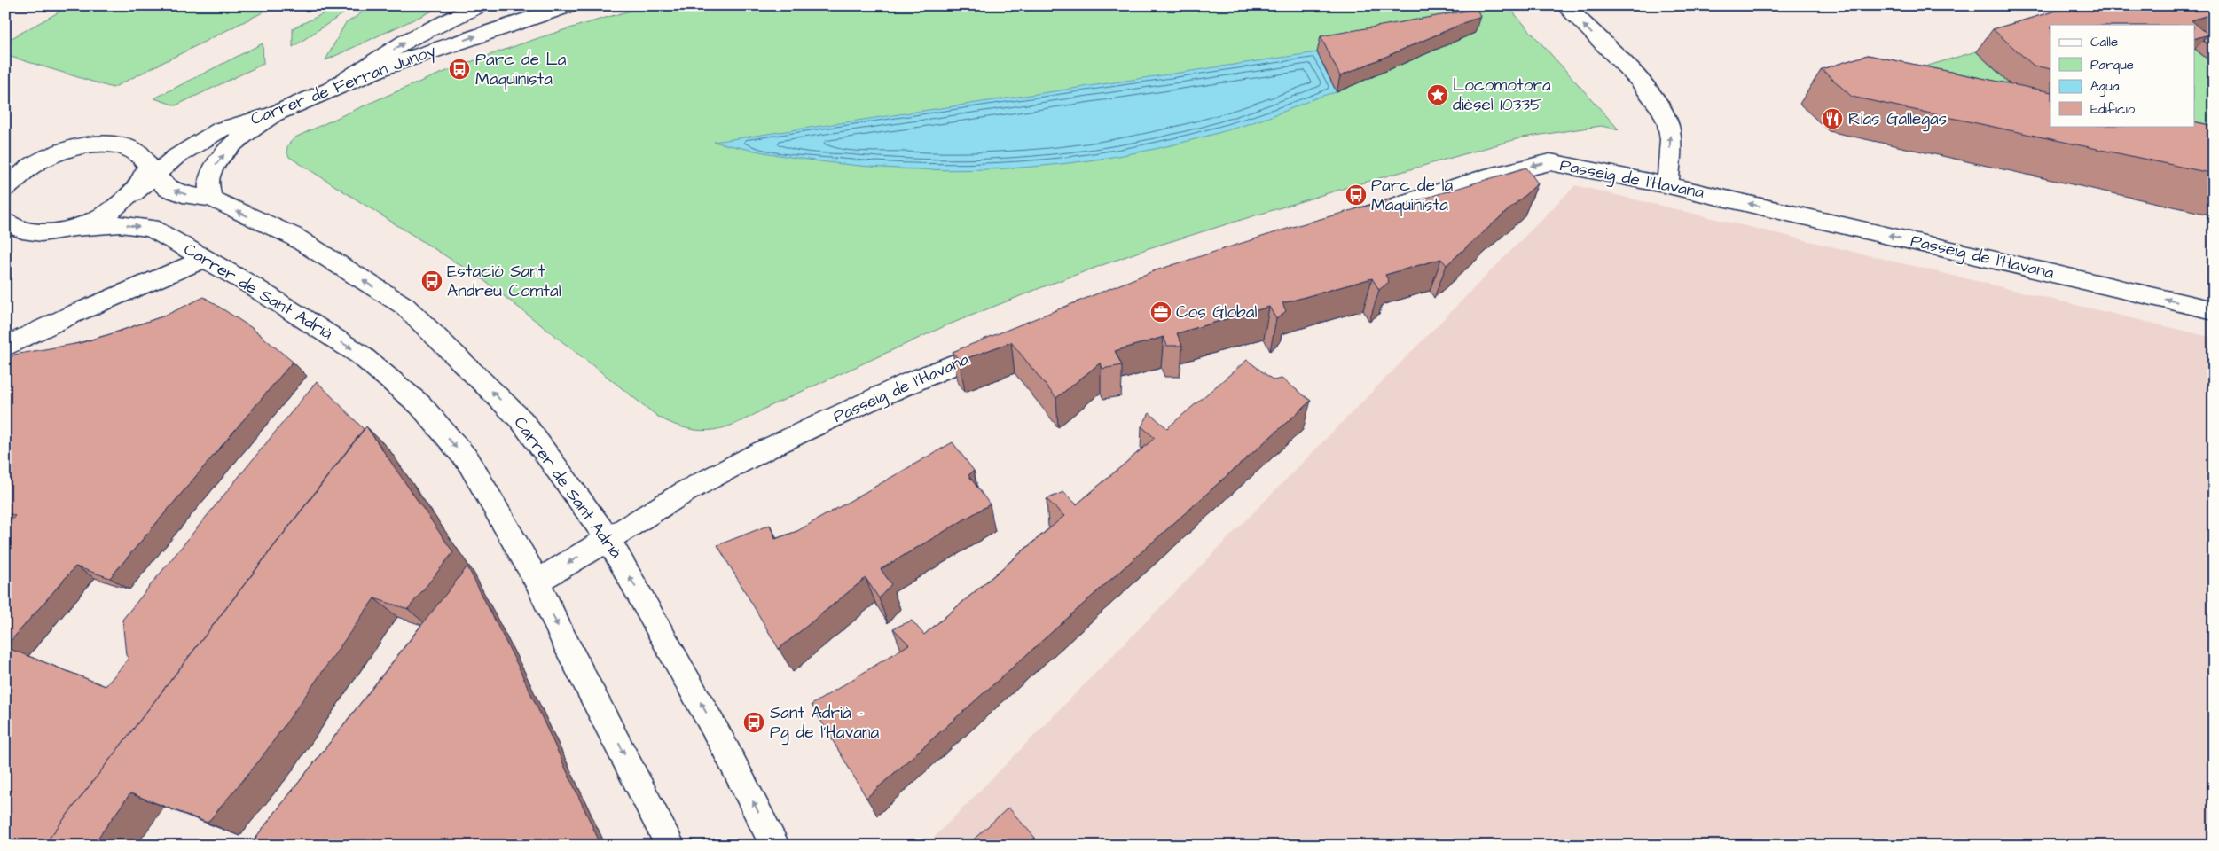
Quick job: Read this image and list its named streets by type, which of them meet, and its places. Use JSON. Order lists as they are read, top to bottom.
{
  "streets": {
    "main road": ["Carrer de Ferran Junoy", "Passeig de l'Havana", "Carrer de Sant Adrià"]
  },
  "crossings": [
    ["Carrer de Ferran Junoy", "Carrer de Sant Adrià"],
    ["Passeig de l'Havana", "Carrer de Sant Adrià"]
  ],
  "one_way": ["Passeig de l'Havana"],
  "places": {
    "bus stop": [
      "Parc de La Maquinista",
      "Parc de la Maquinista",
      "Estació Sant Andreu Comtal",
      "Sant Adrià - Pg de l'Havana"
    ],
    "place": ["Locomotora dièsel 10335"],
    "restaurant": ["Rías Gallegas"],
    "office": ["Cos Global"]
  },
  "legend": [
    "Calle",
    "Parque",
    "Agua",
    "Edificio"
  ]
}
